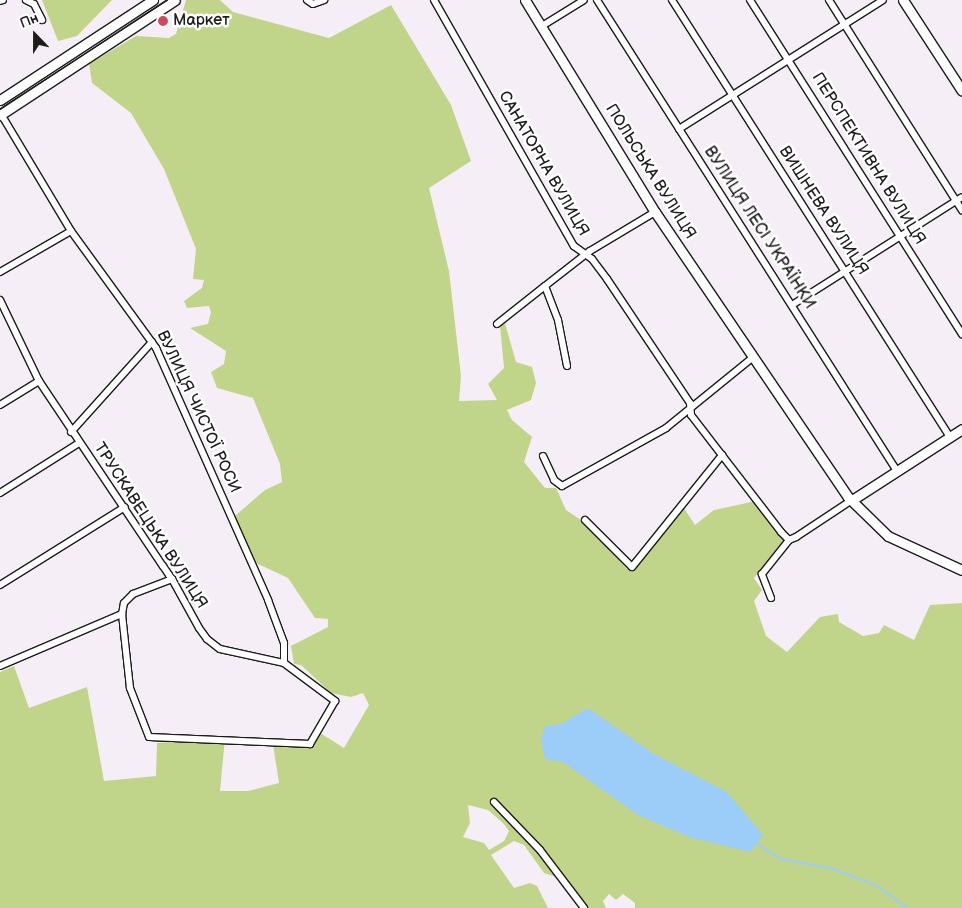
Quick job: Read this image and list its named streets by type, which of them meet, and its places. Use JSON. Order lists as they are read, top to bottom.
{
  "streets": {
    "street": [
      "ПЕРСПЕКТИВНА ВУЛИЦЯ",
      "САНАТОРНА ВУЛИЦЯ",
      "ПОЛЬСЬКА ВУЛИЦЯ",
      "ВИШНЕВА ВУЛИЦЯ",
      "ВУЛИЦЯ ЛЕСІ УКРАЇНКИ",
      "ВУЛИЦЯ ЧИСТОЇ РОСИ",
      "ТРУСКАВЕЦЬКА ВУЛИЦЯ"
    ]
  },
  "crossings": [
    ["ВУЛИЦЯ ЧИСТОЇ РОСИ", "ТРУСКАВЕЦЬКА ВУЛИЦЯ"]
  ],
  "places": ["Маркет"],
  "north": "top"
}
